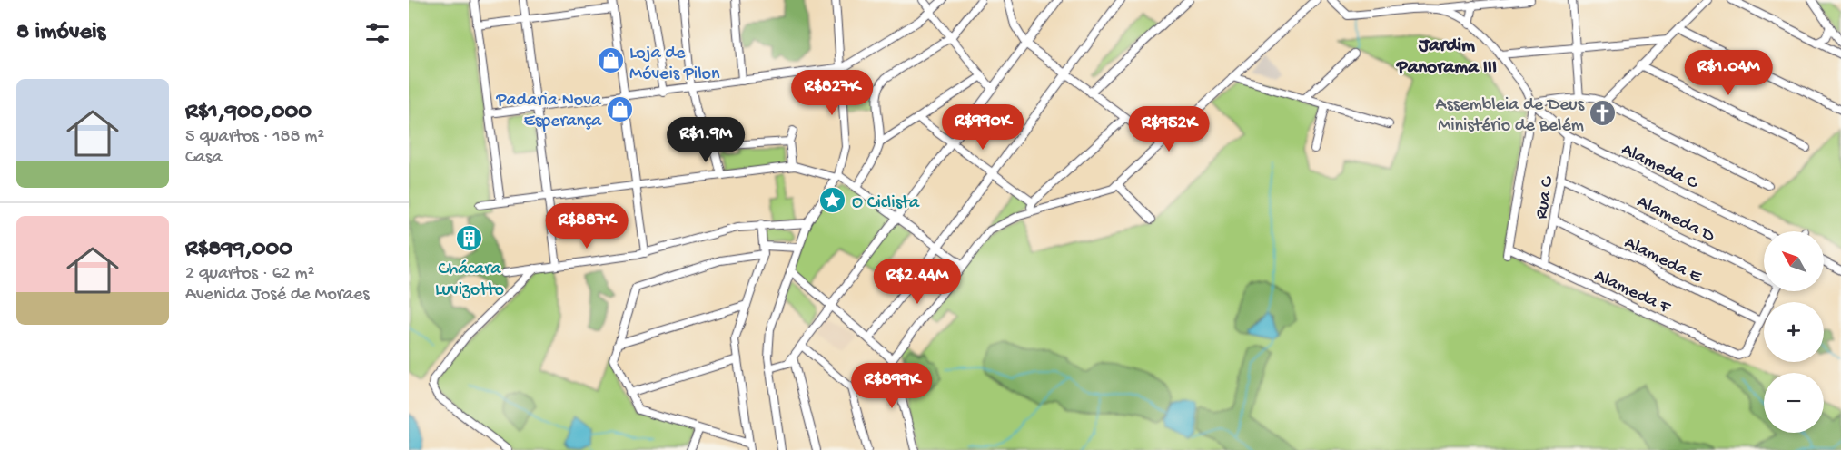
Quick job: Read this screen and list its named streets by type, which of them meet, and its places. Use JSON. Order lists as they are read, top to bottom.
{
  "streets": {
    "street": [
      "Alameda C",
      "Rua C",
      "Alameda D",
      "Alameda E",
      "Alameda F"
    ]
  },
  "crossings": [
    ["Alameda C", "Rua C"],
    ["Alameda C", "Alameda F"],
    ["Rua C", "Alameda D"],
    ["Rua C", "Alameda E"],
    ["Rua C", "Alameda F"],
    ["Alameda E", "Alameda F"]
  ],
  "districts": ["Jardim Panorama III"],
  "places": {
    "shop": ["Loja de Móveis Pilon", "Padaria Nova Esperança"],
    "church": ["Assembleia de Deus Ministério de Belém"],
    "place": ["O Ciclista"],
    "building": ["Chácara Luvizotto"]
  },
  "north": "top left",
  "page": {
    "heading": "8 imóveis",
    "price": [
      "R$1.04M",
      "R$827K",
      "R$990K",
      "R$952K",
      "R$1.9M",
      "R$887K",
      "R$2.44M",
      "R$899K"
    ],
    "list": [
      {
        "name": "R$1,900,000",
        "note": "5 quartos · 188 m² · Casa"
      },
      {
        "name": "R$899,000",
        "note": "2 quartos · 62 m² · Avenida José de Moraes"
      }
    ],
    "map_buttons": ["+", "−"]
  }
}
